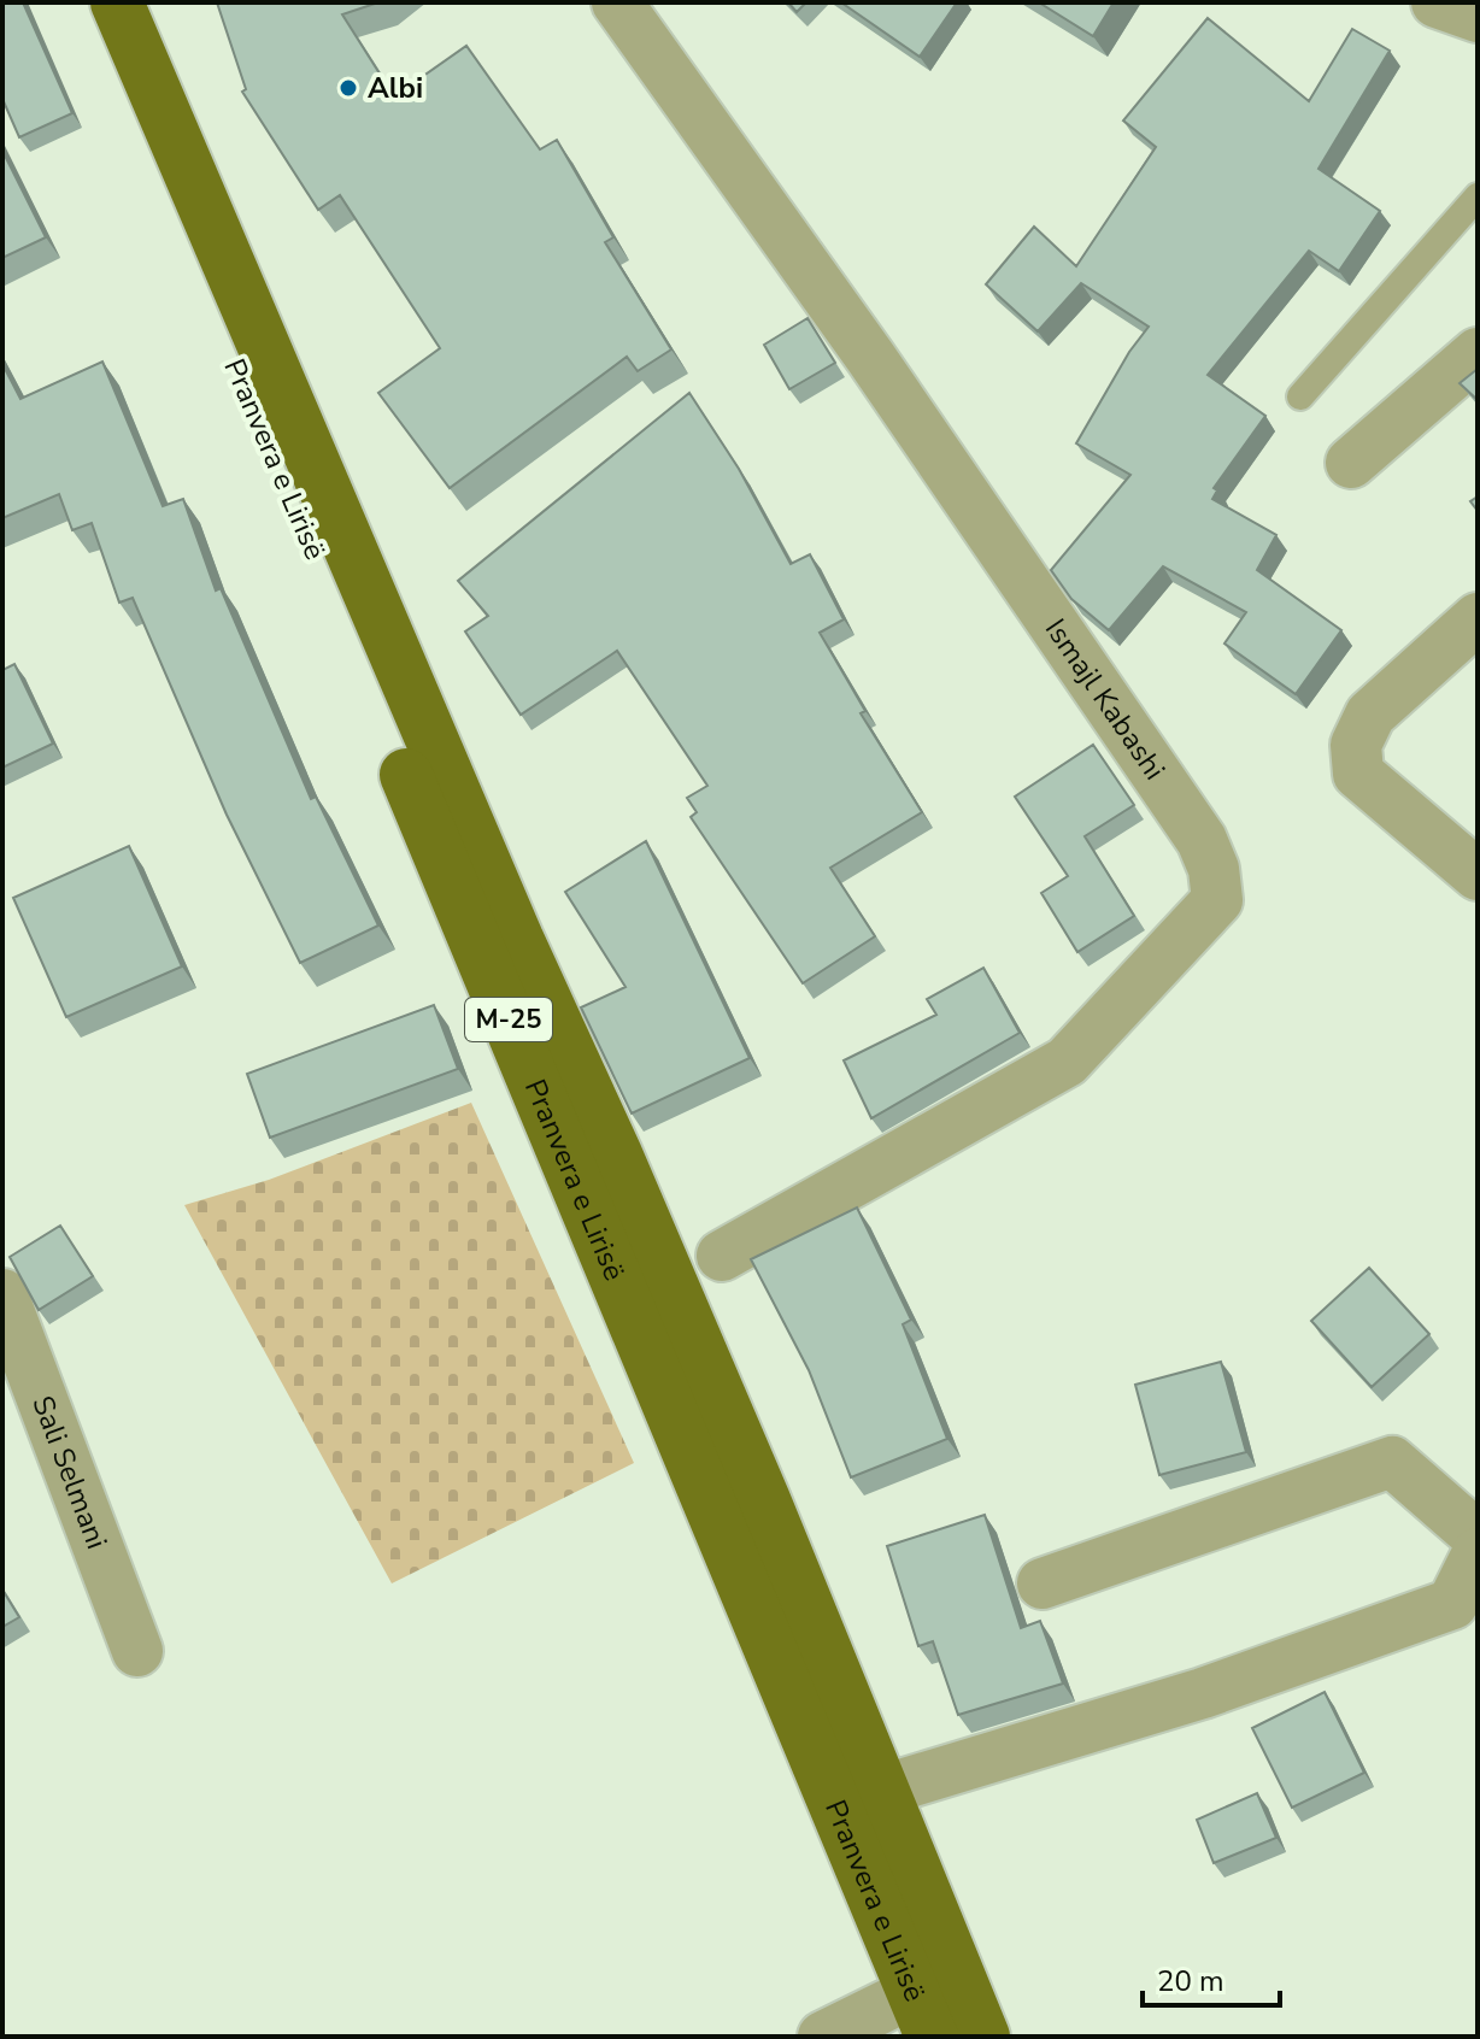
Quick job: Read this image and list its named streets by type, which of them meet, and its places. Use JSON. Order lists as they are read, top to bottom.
{
  "streets": {
    "main road": ["Pranvera e Lirisë", "M-25"],
    "street": ["Ismajl Kabashi", "Sali Selmani"]
  },
  "places": ["Albi"],
  "scale_bar": "20 m"
}
